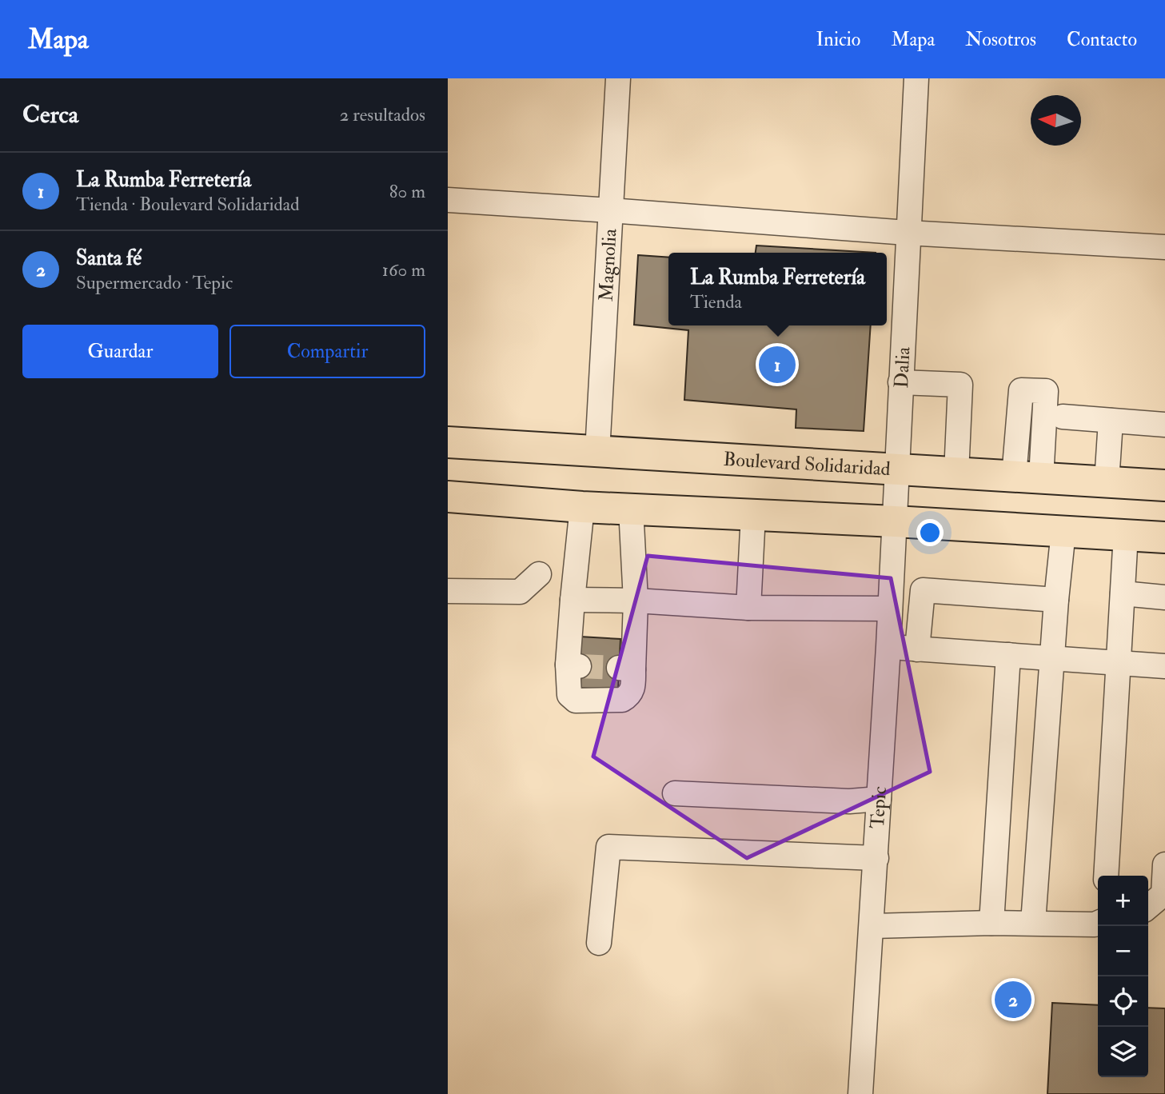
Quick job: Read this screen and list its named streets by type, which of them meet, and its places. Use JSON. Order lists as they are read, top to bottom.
{
  "streets": {
    "main road": ["Boulevard Solidaridad"],
    "street": ["Magnolia", "Dalia", "Tepic"]
  },
  "crossings": [
    ["Magnolia", "Boulevard Solidaridad"],
    ["Dalia", "Boulevard Solidaridad"],
    ["Dalia", "Tepic"]
  ],
  "north": "left",
  "page": {
    "header": "Mapa",
    "nav": [
      "Inicio",
      "Mapa",
      "Nosotros",
      "Contacto"
    ],
    "heading": ["Cerca", "2 resultados"],
    "list": [
      {
        "mark": "1",
        "name": "La Rumba Ferretería",
        "note": "Tienda · Boulevard Solidaridad",
        "value": "80 m"
      },
      {
        "mark": "2",
        "name": "Santa fé",
        "note": "Supermercado · Tepic",
        "value": "160 m"
      }
    ],
    "popup": ["La Rumba Ferretería", "Tienda"],
    "buttons": ["Guardar", "Compartir"],
    "pins": ["1", "2"],
    "map_buttons": ["+", "−"]
  }
}
